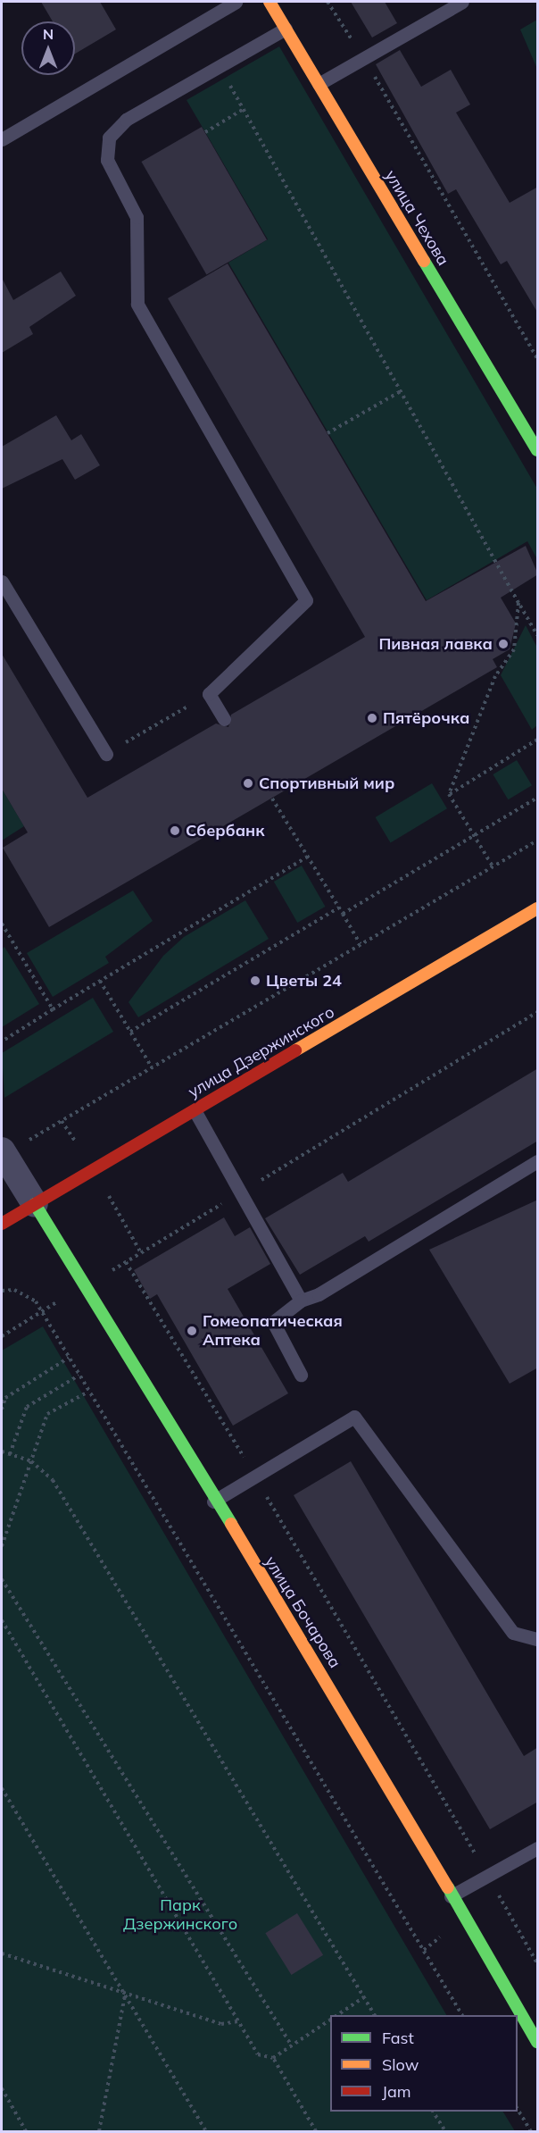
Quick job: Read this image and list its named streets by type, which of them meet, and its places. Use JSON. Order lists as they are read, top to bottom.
{
  "streets": {
    "street": ["улица Чехова", "улица Дзержинского", "улица Бочарова"]
  },
  "crossings": [
    ["улица Дзержинского", "улица Бочарова"]
  ],
  "parks": ["Парк Дзержинского"],
  "places": [
    "Пивная лавка",
    "Пятёрочка",
    "Спортивный мир",
    "Сбербанк",
    "Цветы 24",
    "Гомеопатическая Аптека"
  ],
  "legend": ["Fast", "Slow", "Jam"],
  "north": "top"
}
